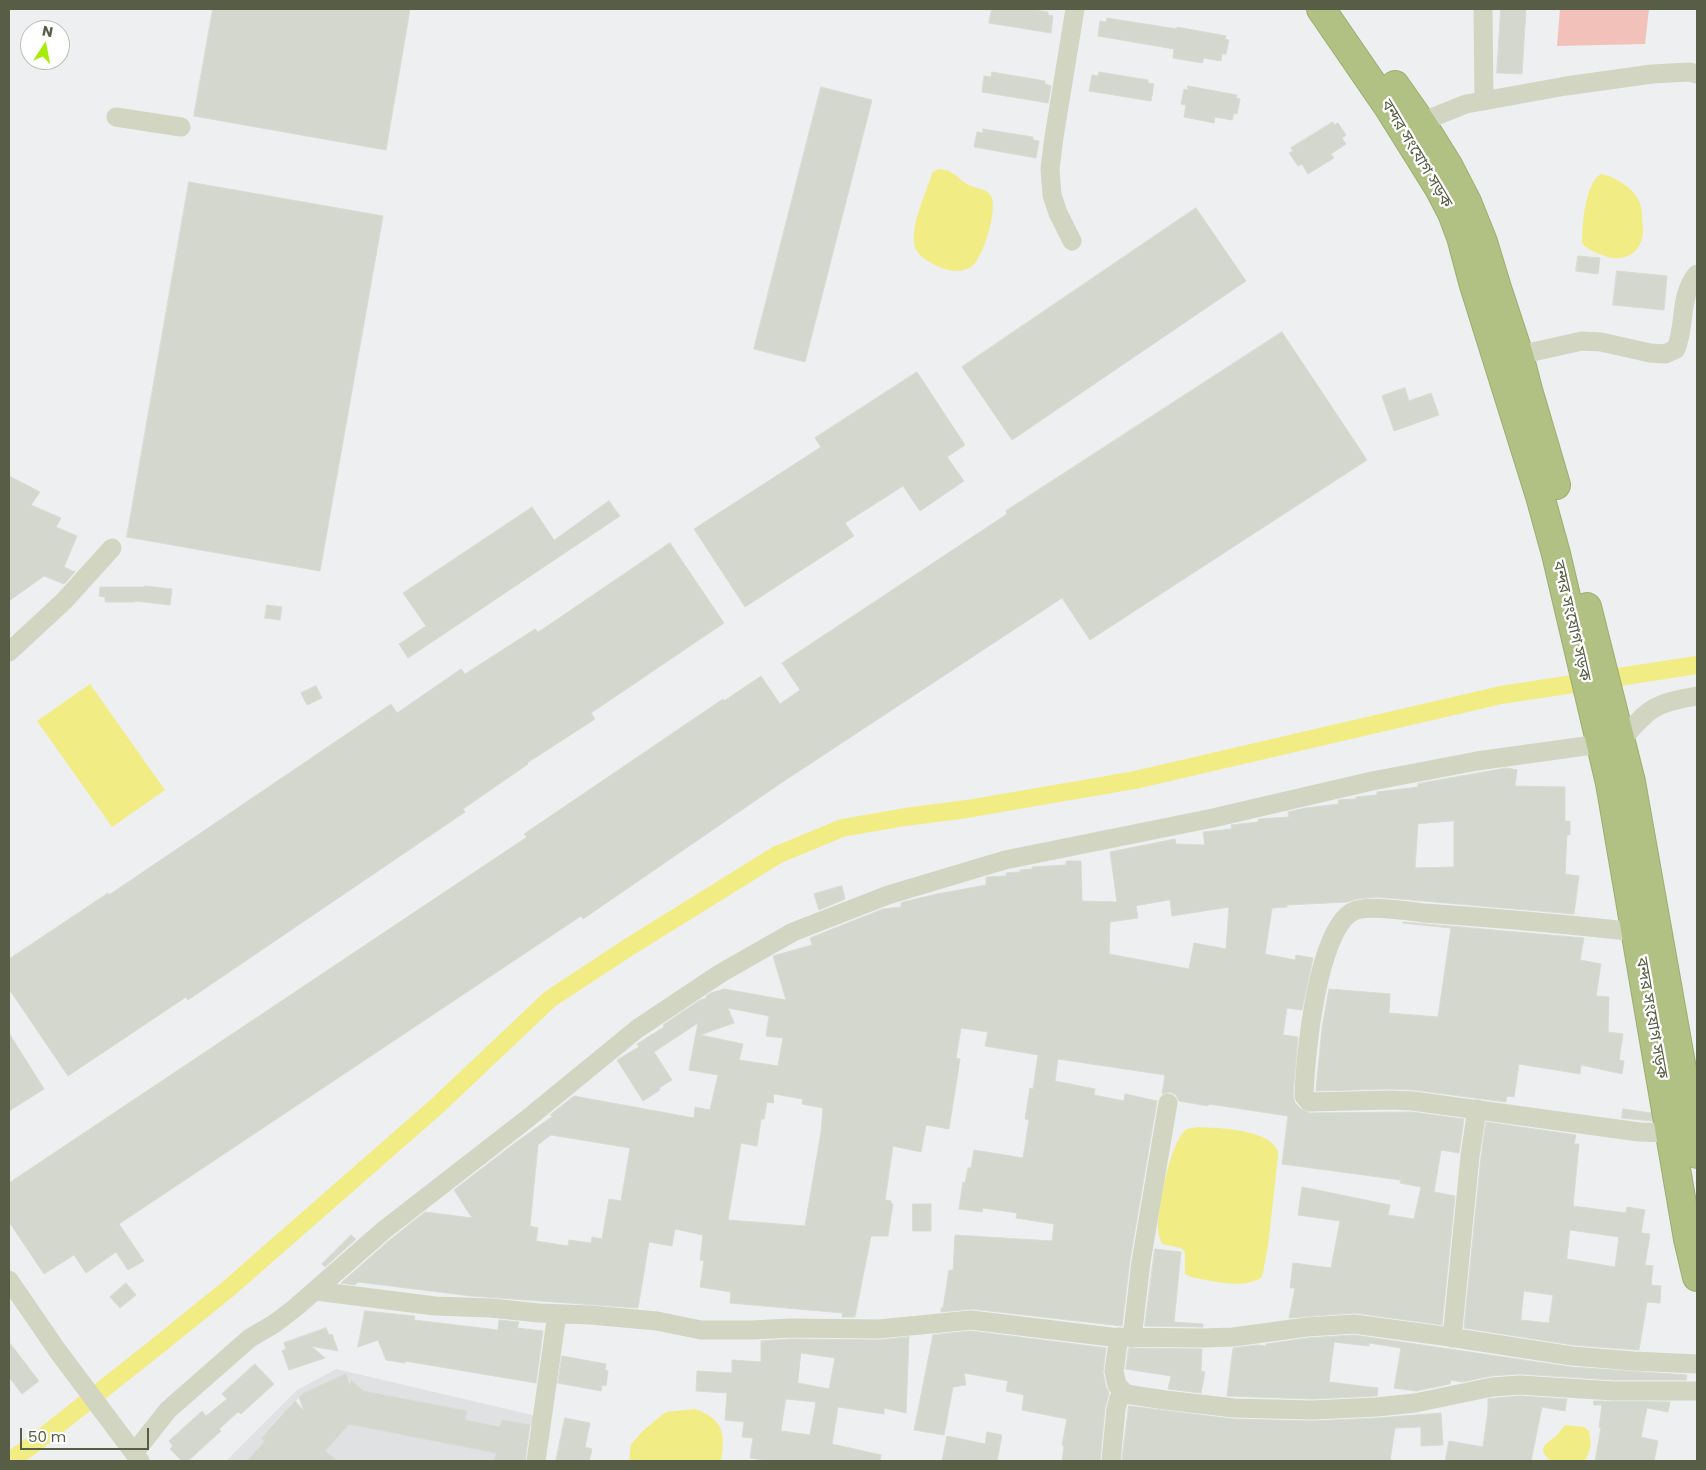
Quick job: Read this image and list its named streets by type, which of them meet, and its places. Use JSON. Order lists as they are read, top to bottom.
{
  "streets": {
    "highway": ["বন্দর সংযোগ সড়ক"]
  },
  "scale_bar": "50 m",
  "north": "top"
}
